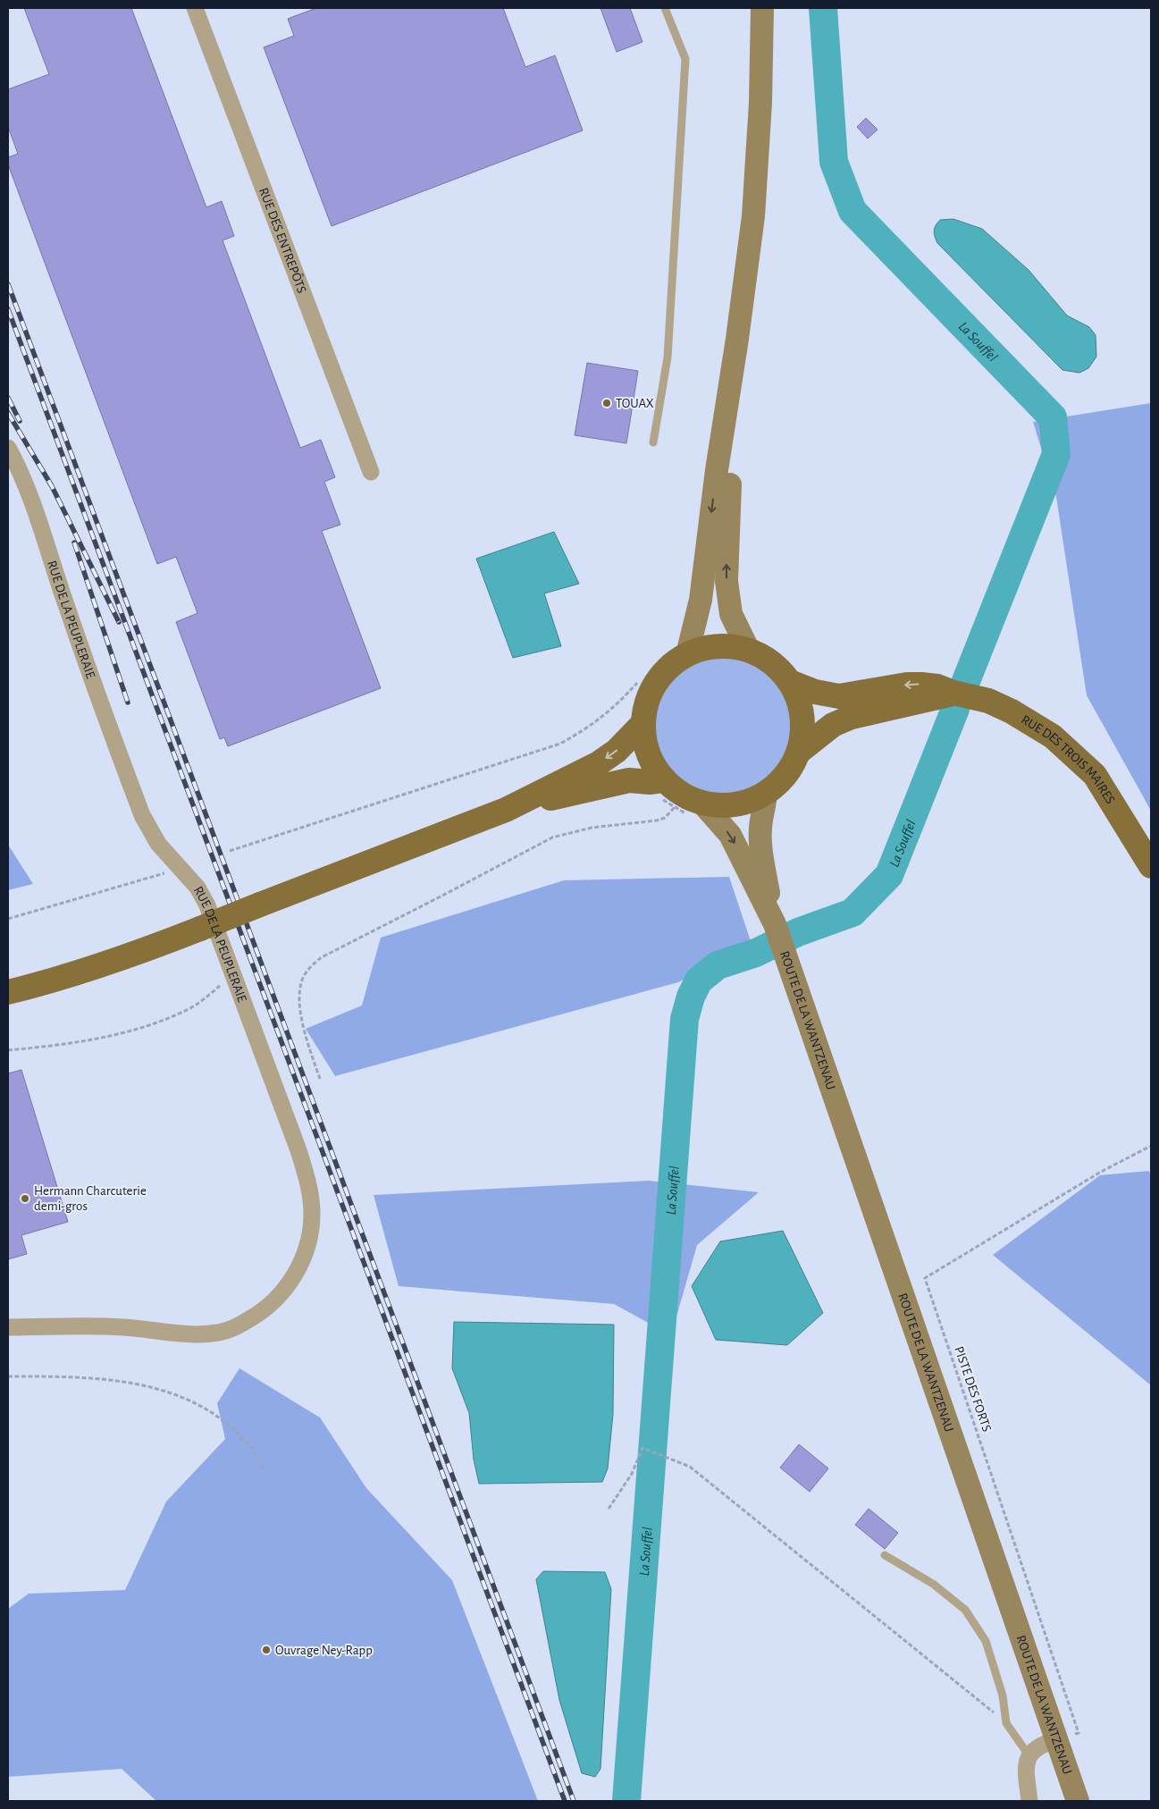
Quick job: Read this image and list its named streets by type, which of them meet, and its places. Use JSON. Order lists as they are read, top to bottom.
{
  "streets": {
    "main road": ["RUE DES TROIS MAIRES", "ROUTE DE LA WANTZENAU"],
    "street": ["RUE DES ENTREPÔTS", "RUE DE LA PEUPLERAIE"],
    "path": ["PISTE DES FORTS"]
  },
  "crossings": [
    ["ROUTE DE LA WANTZENAU", "PISTE DES FORTS"]
  ],
  "water": ["La Souffel"],
  "places": ["TOUAX", "Hermann Charcuterie demi-gros", "Ouvrage Ney-Rapp"]
}
